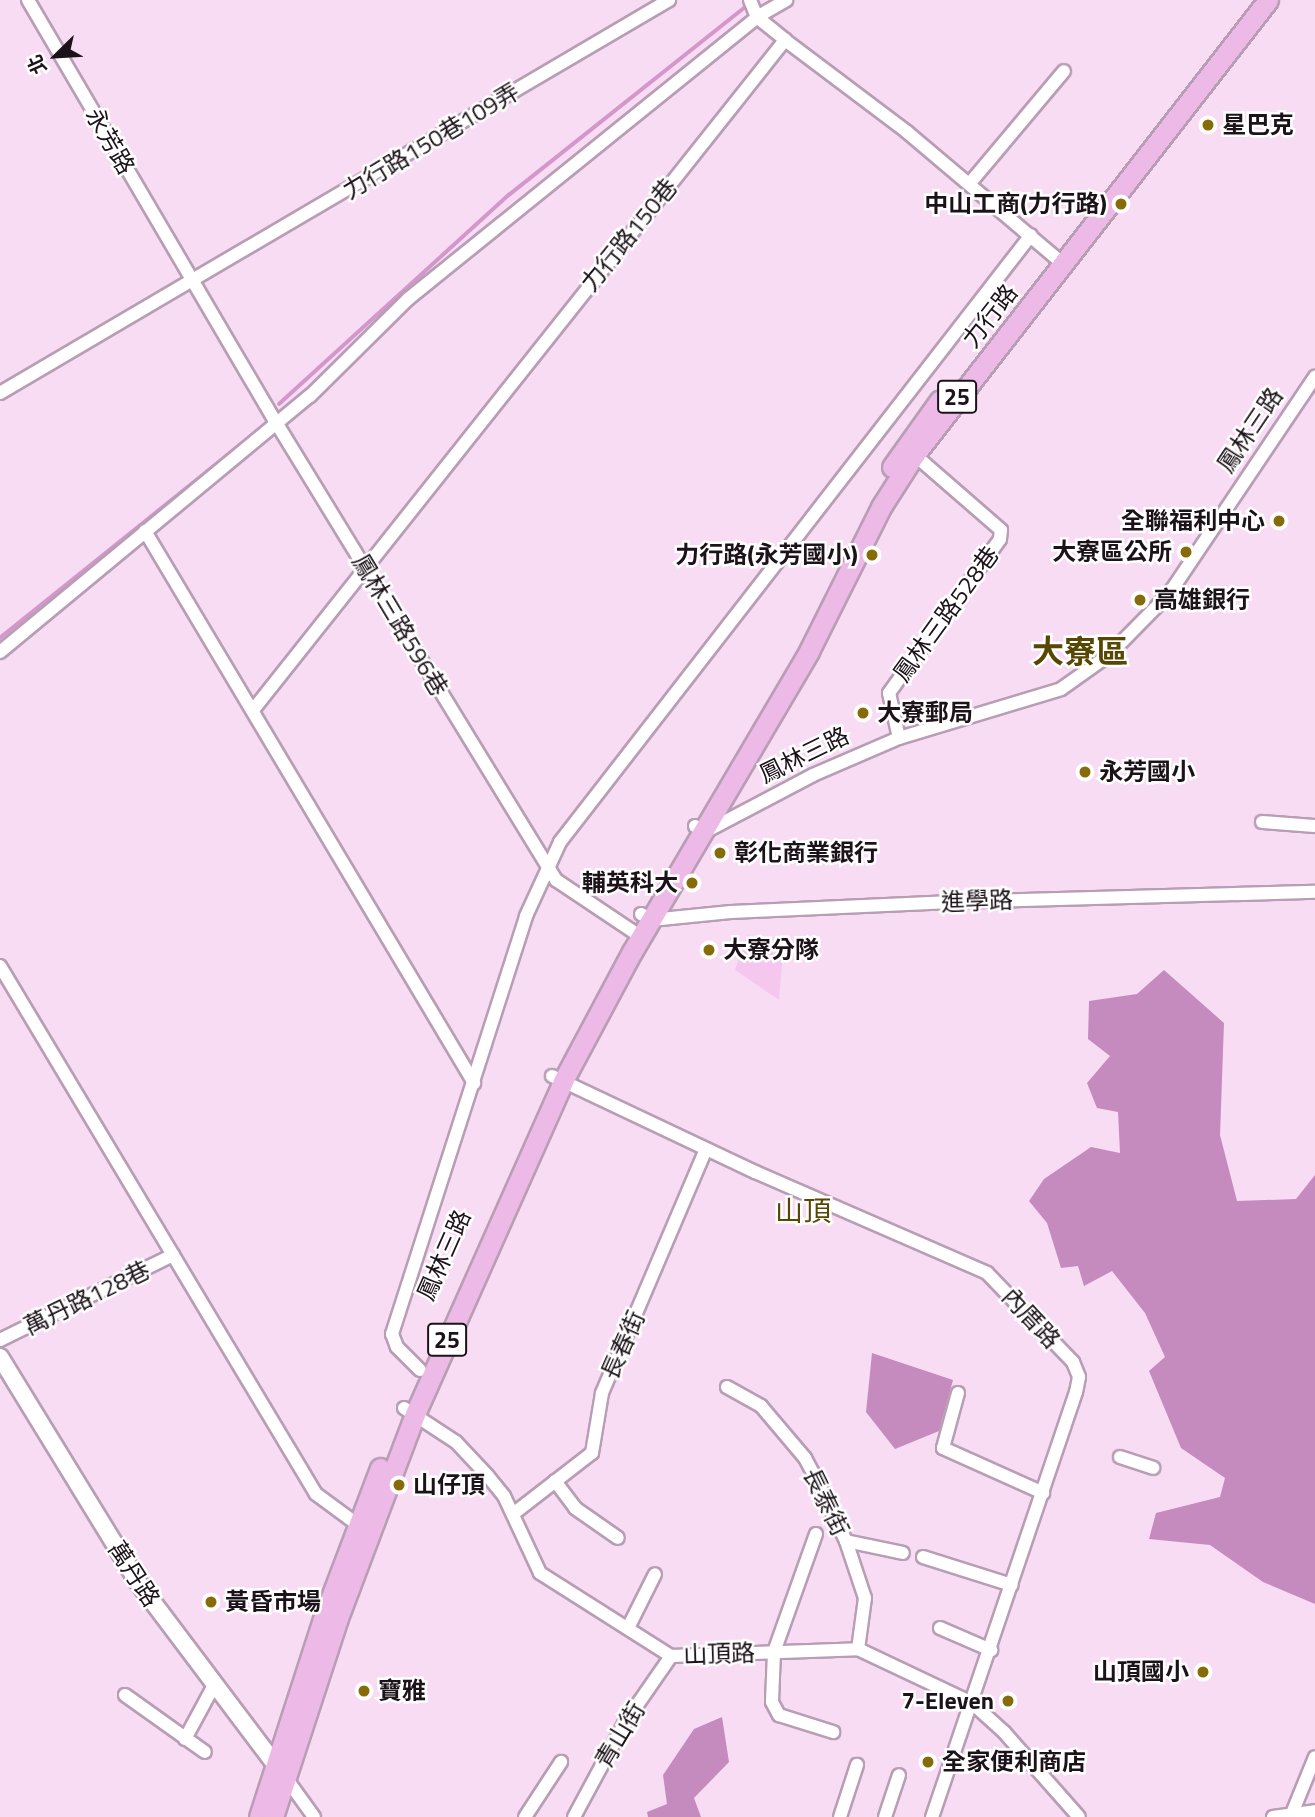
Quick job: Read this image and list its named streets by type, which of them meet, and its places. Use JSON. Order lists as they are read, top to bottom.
{
  "streets": {
    "main road": ["力行路", "25", "鳳林三路"],
    "street": [
      "永芳路",
      "力行路150巷109弄",
      "力行路150巷",
      "鳳林三路528巷",
      "鳳林三路596巷",
      "進學路",
      "萬丹路128巷",
      "內厝路",
      "長春街",
      "長泰街",
      "萬丹路",
      "山頂路",
      "青山街"
    ]
  },
  "crossings": [
    ["永芳路", "力行路150巷109弄"],
    ["永芳路", "鳳林三路596巷"],
    ["力行路150巷109弄", "鳳林三路596巷"],
    ["力行路150巷", "鳳林三路596巷"],
    ["力行路", "鳳林三路"],
    ["力行路", "鳳林三路528巷"],
    ["鳳林三路", "鳳林三路528巷"],
    ["鳳林三路", "鳳林三路596巷"],
    ["鳳林三路", "進學路"],
    ["鳳林三路", "內厝路"],
    ["鳳林三路", "萬丹路"],
    ["鳳林三路", "山頂路"],
    ["鳳林三路596巷", "進學路"],
    ["內厝路", "長春街"],
    ["內厝路", "山頂路"],
    ["長春街", "山頂路"],
    ["長泰街", "山頂路"],
    ["山頂路", "青山街"]
  ],
  "districts": ["大寮區", "山頂"],
  "places": [
    "星巴克",
    "中山工商(力行路)",
    "全聯福利中心",
    "大寮區公所",
    "力行路(永芳國小)",
    "高雄銀行",
    "大寮郵局",
    "永芳國小",
    "彰化商業銀行",
    "輔英科大",
    "大寮分隊",
    "山仔頂",
    "黃昏市場",
    "山頂國小",
    "寶雅",
    "7-Eleven",
    "全家便利商店"
  ],
  "north": "bottom left"
}
